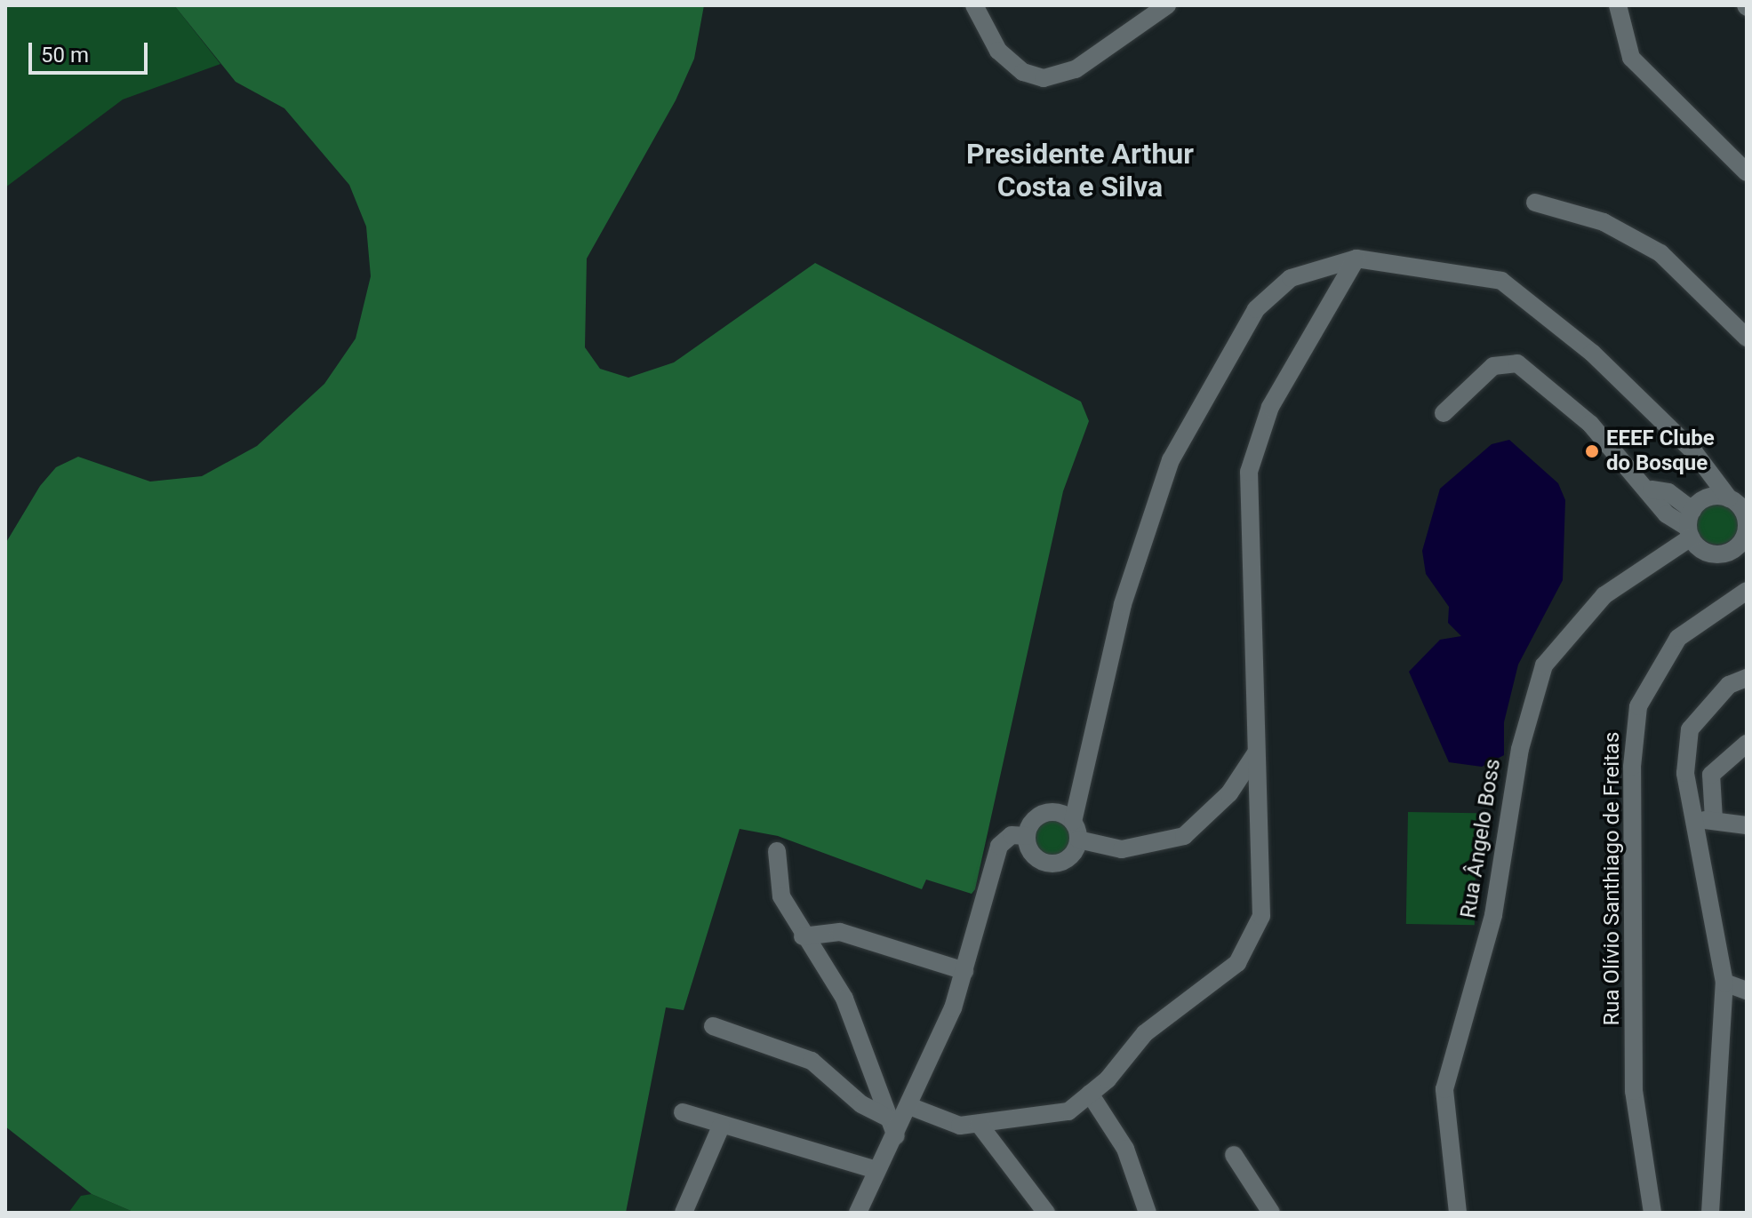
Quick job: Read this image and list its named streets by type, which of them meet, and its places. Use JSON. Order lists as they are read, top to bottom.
{
  "streets": {
    "street": ["Rua Ângelo Boss", "Rua Olívio Santhiago de Freitas"]
  },
  "districts": ["Presidente Arthur Costa e Silva"],
  "places": ["EEEF Clube do Bosque"],
  "scale_bar": "50 m"
}
